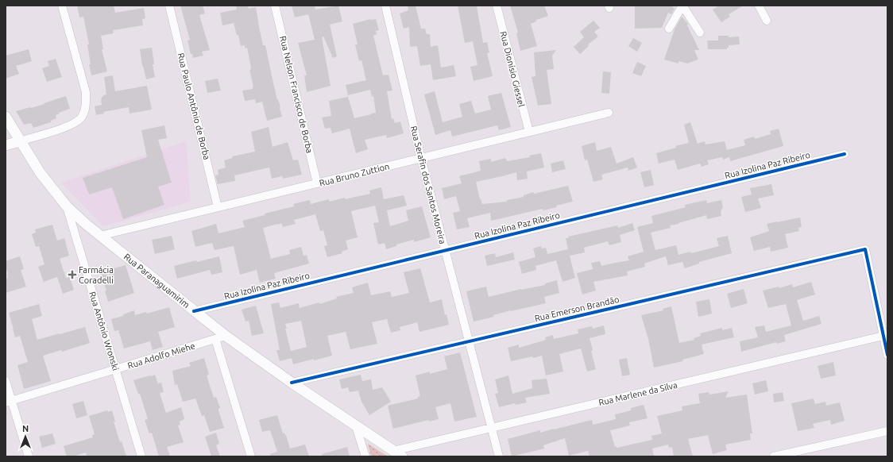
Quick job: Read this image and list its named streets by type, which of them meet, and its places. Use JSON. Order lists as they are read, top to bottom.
{
  "streets": {
    "street": [
      "Rua Dionísio Giessel",
      "Rua Nelson Francisco de Borba",
      "Rua Paulo Antônio de Borba",
      "Rua Izolina Paz Ribeiro",
      "Rua Bruno Zuttion",
      "Rua Serafin dos Santos Moreira",
      "Rua Paranaguamirim",
      "Rua Emerson Brandão",
      "Rua Antônio Wronski",
      "Rua Adolfo Miehe",
      "Rua Marlene da Silva"
    ]
  },
  "crossings": [
    ["Rua Dionísio Giessel", "Rua Bruno Zuttion"],
    ["Rua Nelson Francisco de Borba", "Rua Bruno Zuttion"],
    ["Rua Paulo Antônio de Borba", "Rua Bruno Zuttion"],
    ["Rua Izolina Paz Ribeiro", "Rua Serafin dos Santos Moreira"],
    ["Rua Izolina Paz Ribeiro", "Rua Paranaguamirim"],
    ["Rua Bruno Zuttion", "Rua Serafin dos Santos Moreira"],
    ["Rua Bruno Zuttion", "Rua Paranaguamirim"],
    ["Rua Serafin dos Santos Moreira", "Rua Emerson Brandão"],
    ["Rua Serafin dos Santos Moreira", "Rua Marlene da Silva"],
    ["Rua Paranaguamirim", "Rua Emerson Brandão"],
    ["Rua Paranaguamirim", "Rua Antônio Wronski"],
    ["Rua Paranaguamirim", "Rua Adolfo Miehe"],
    ["Rua Paranaguamirim", "Rua Marlene da Silva"],
    ["Rua Emerson Brandão", "Rua Marlene da Silva"],
    ["Rua Antônio Wronski", "Rua Adolfo Miehe"]
  ],
  "places": {
    "health": ["Farmácia Coradelli"]
  },
  "north": "top"
}
